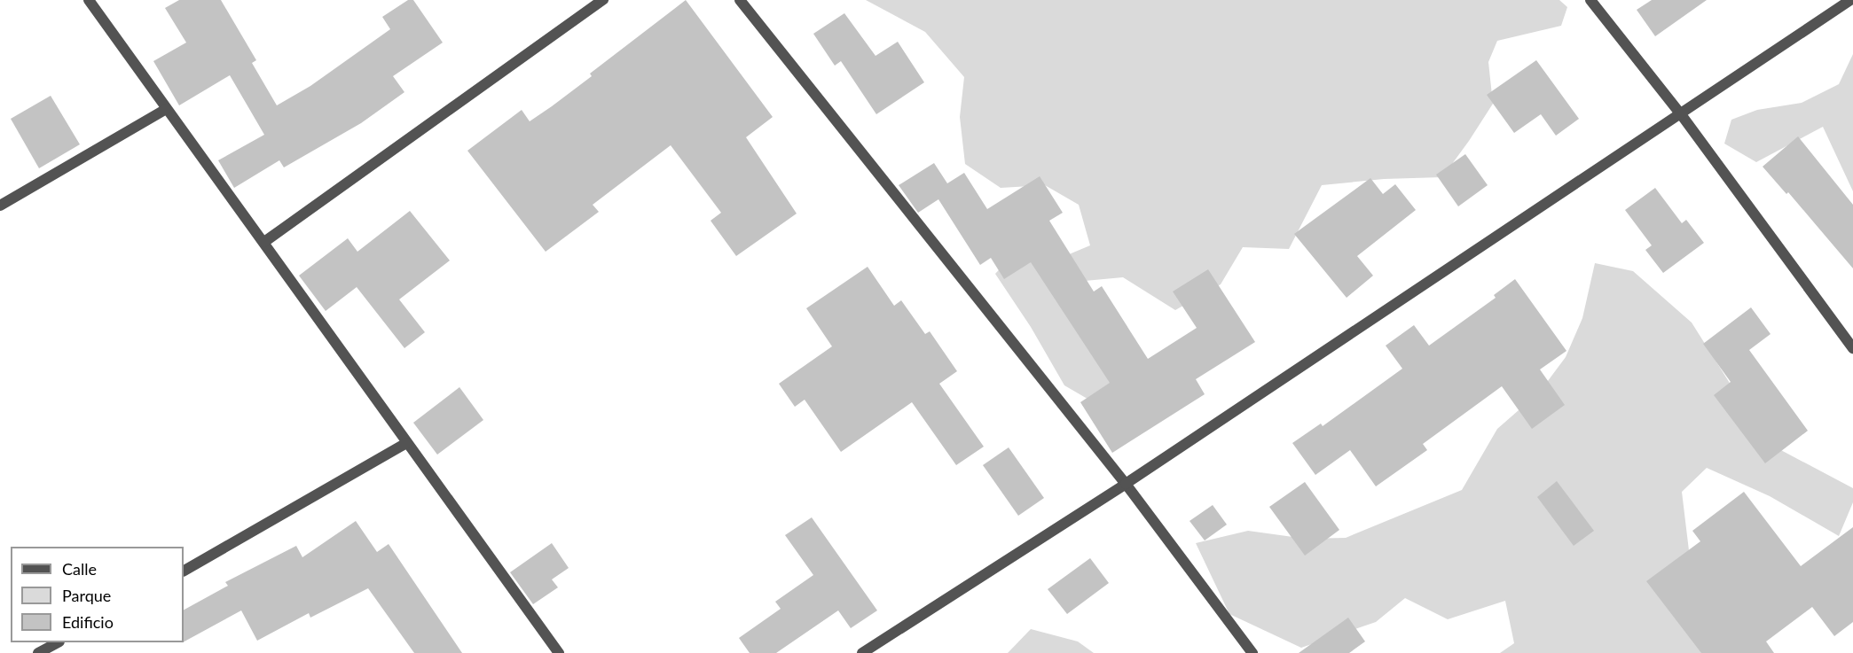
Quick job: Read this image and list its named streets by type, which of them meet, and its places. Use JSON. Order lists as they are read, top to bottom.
{
  "legend": ["Calle", "Parque", "Edificio"]
}
